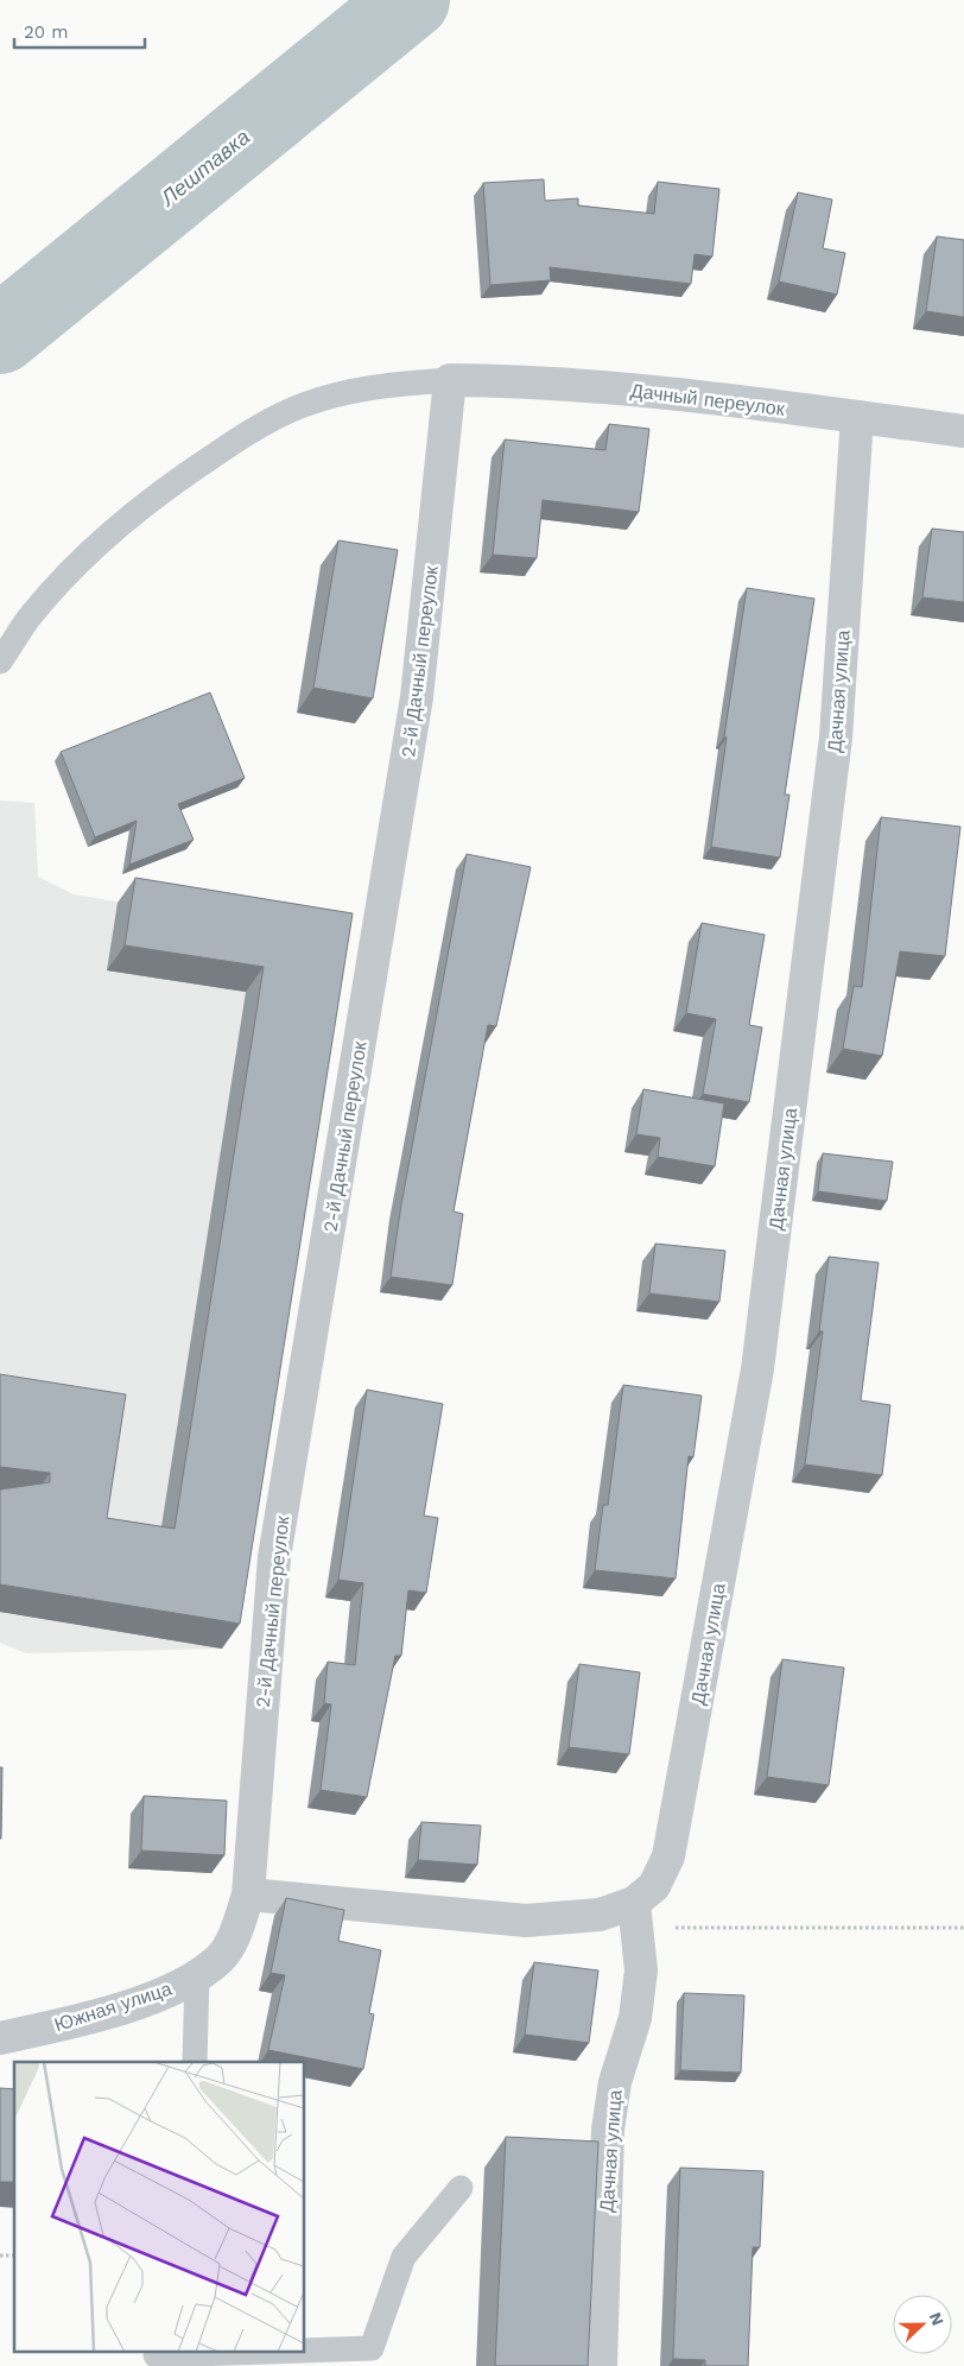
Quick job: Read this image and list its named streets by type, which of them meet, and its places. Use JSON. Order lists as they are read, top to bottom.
{
  "streets": {
    "street": [
      "Дачный переулок",
      "2-й Дачный переулок",
      "Дачная улица",
      "Южная улица"
    ]
  },
  "crossings": [
    ["Дачный переулок", "2-й Дачный переулок"],
    ["Дачный переулок", "Дачная улица"],
    ["2-й Дачный переулок", "Дачная улица"],
    ["2-й Дачный переулок", "Южная улица"],
    ["Дачная улица", "Южная улица"]
  ],
  "water": ["Лештавка"],
  "scale_bar": "20 m",
  "north": "right"
}
